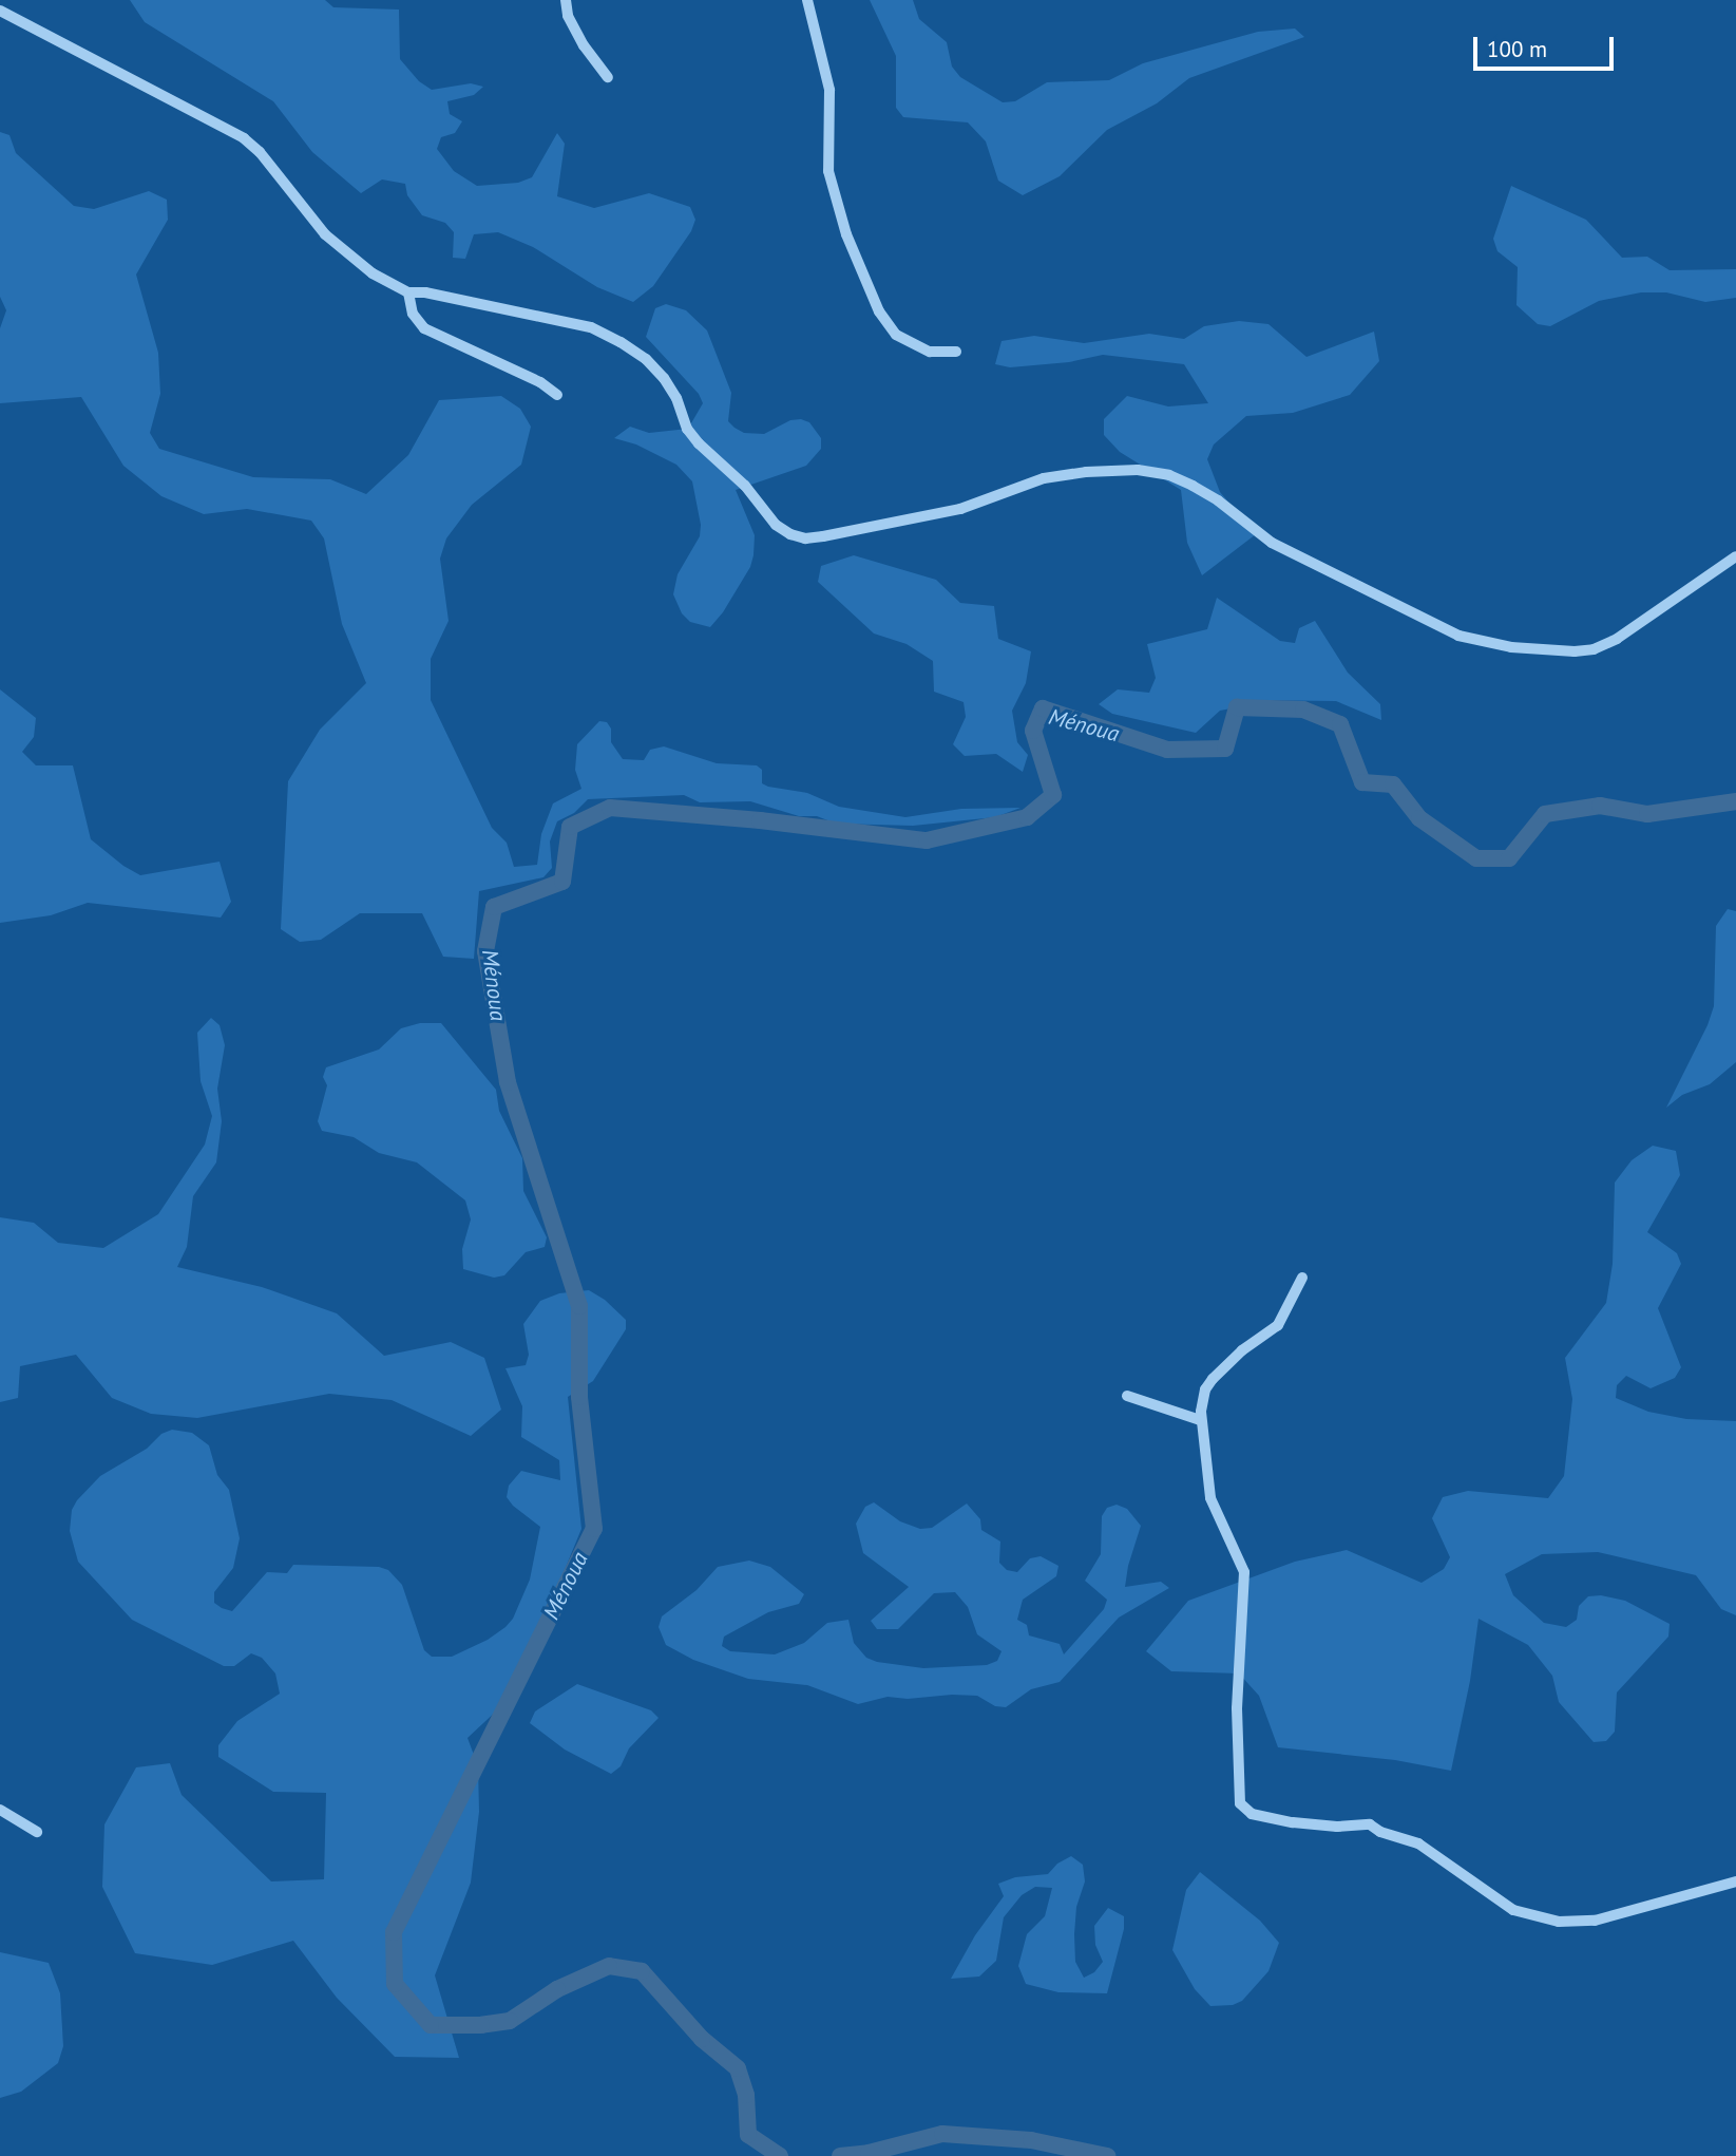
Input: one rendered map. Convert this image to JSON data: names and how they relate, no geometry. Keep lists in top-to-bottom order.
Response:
{
  "water": ["Ménoua"],
  "scale_bar": "100 m"
}
